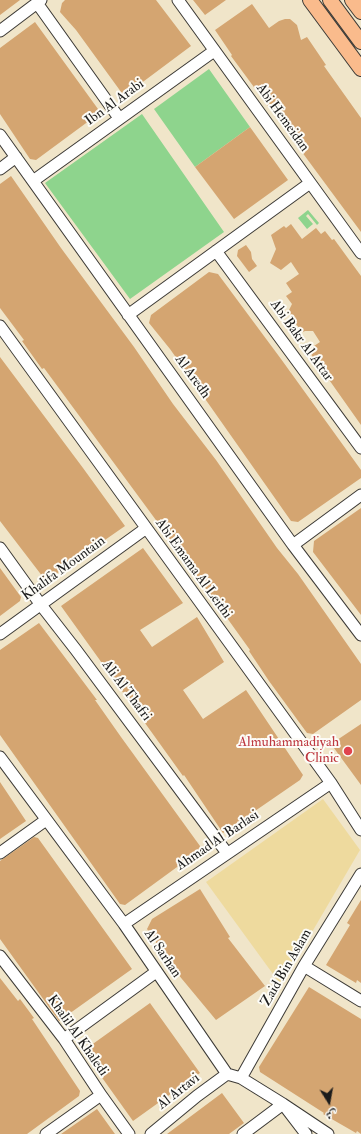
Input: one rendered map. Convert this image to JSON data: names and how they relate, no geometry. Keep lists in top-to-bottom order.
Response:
{
  "streets": {
    "street": [
      "Ibn Al Arabi",
      "Abi Hemeidan",
      "Abi Bakr Al Attar",
      "Al Aredh",
      "Khalifa Mountain",
      "Abi Emama Al Leithi",
      "Ali Al Thafri",
      "Ahmad Al Barlasi",
      "Al Sarhan",
      "Zaid Bin Aslam",
      "Khalil Al Khaledi",
      "Al Artavi"
    ]
  },
  "crossings": [
    ["Ibn Al Arabi", "Abi Hemeidan"],
    ["Ibn Al Arabi", "Al Aredh"],
    ["Khalifa Mountain", "Abi Emama Al Leithi"],
    ["Khalifa Mountain", "Ali Al Thafri"],
    ["Abi Emama Al Leithi", "Ahmad Al Barlasi"],
    ["Ali Al Thafri", "Ahmad Al Barlasi"],
    ["Ahmad Al Barlasi", "Al Sarhan"],
    ["Al Sarhan", "Al Artavi"]
  ],
  "places": ["Almuhammadiyah Clinic"],
  "north": "bottom"
}
